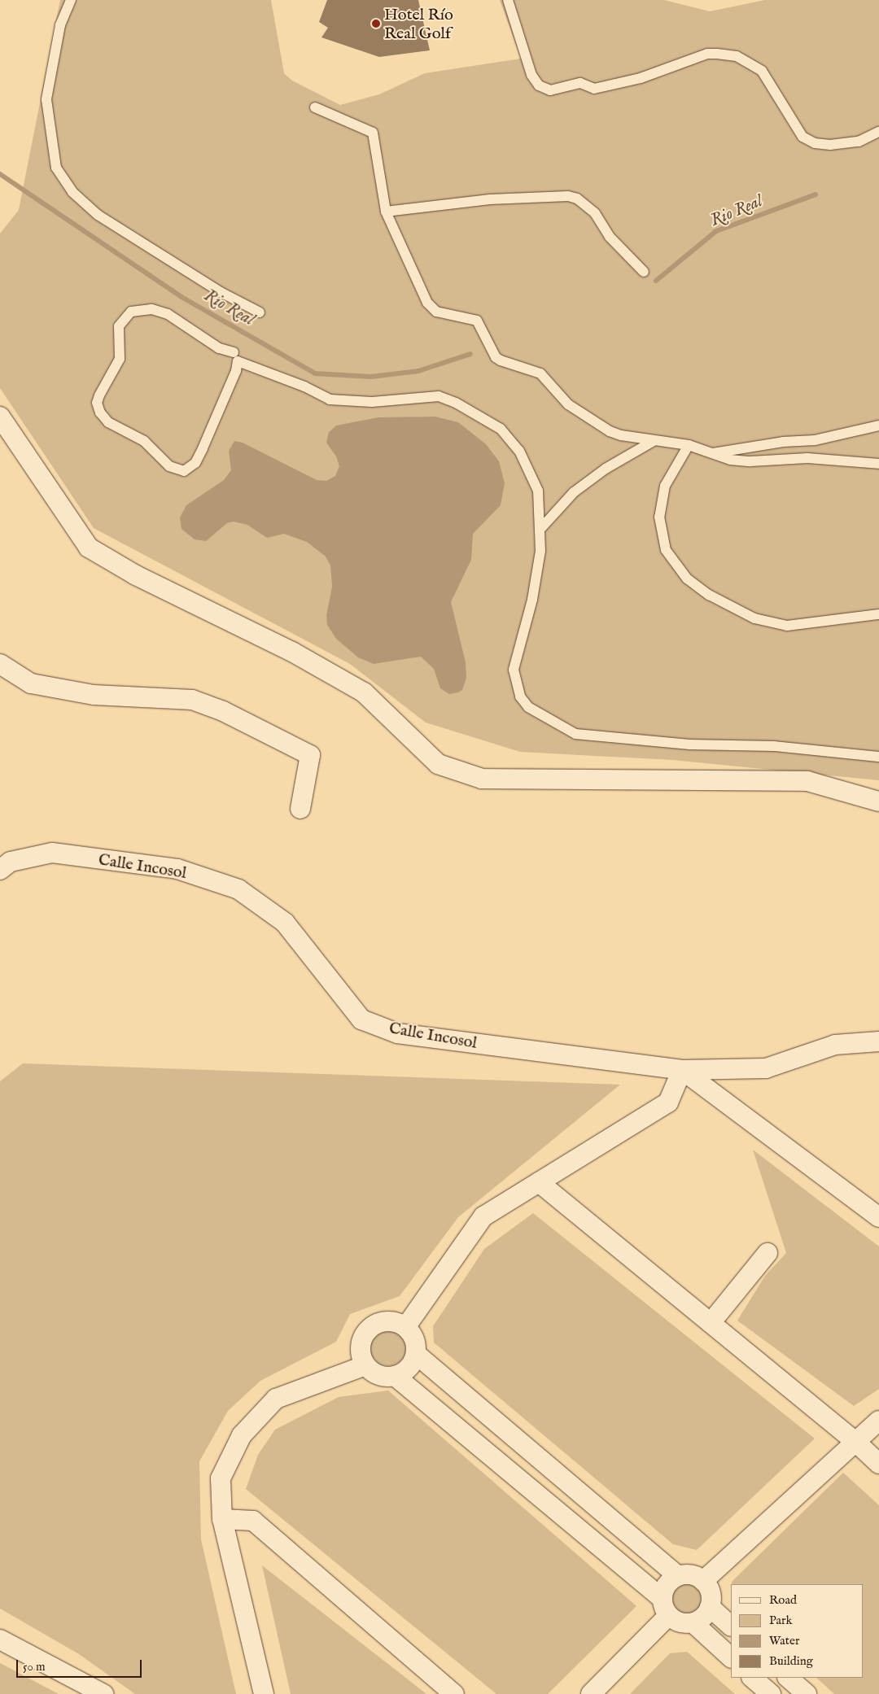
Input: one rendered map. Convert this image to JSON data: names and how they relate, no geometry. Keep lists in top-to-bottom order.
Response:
{
  "streets": {
    "street": ["Calle Incosol"]
  },
  "water": ["Rio Real"],
  "places": ["Hotel Río Real Golf"],
  "legend": [
    "Road",
    "Park",
    "Water",
    "Building"
  ],
  "scale_bar": "50 m"
}
